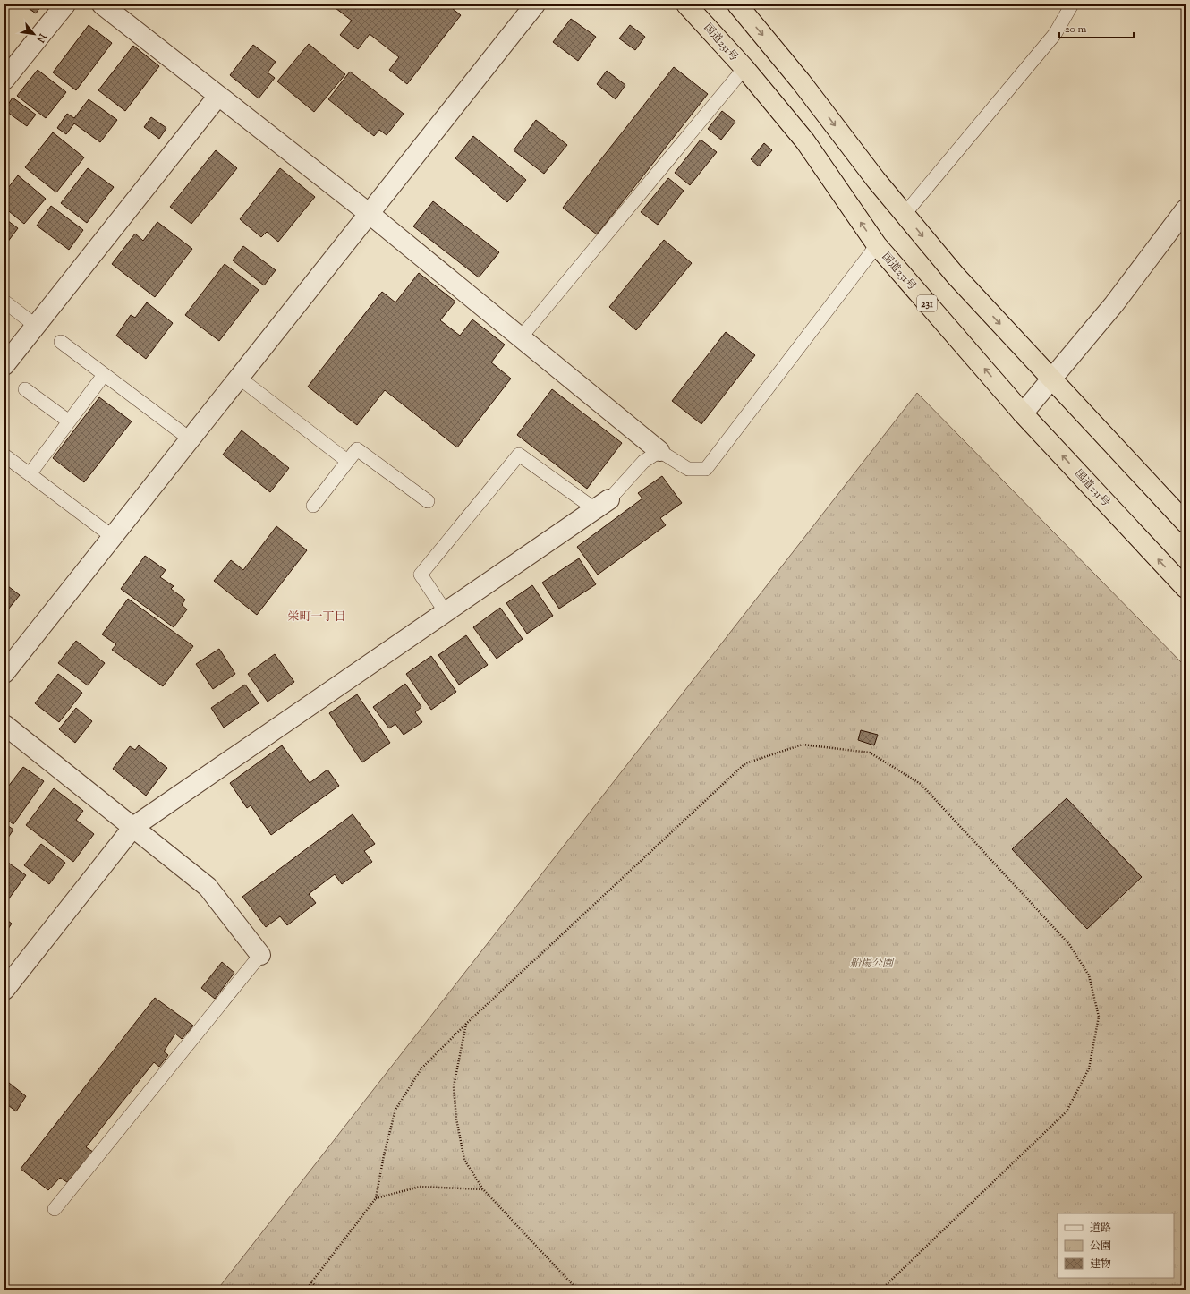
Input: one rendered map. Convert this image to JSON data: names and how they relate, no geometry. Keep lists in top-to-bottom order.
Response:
{
  "streets": {
    "highway": ["国道231号", "231"]
  },
  "districts": ["栄町一丁目"],
  "parks": ["船場公園"],
  "legend": ["道路", "公園", "建物"],
  "scale_bar": "20 m",
  "north": "bottom right"
}
